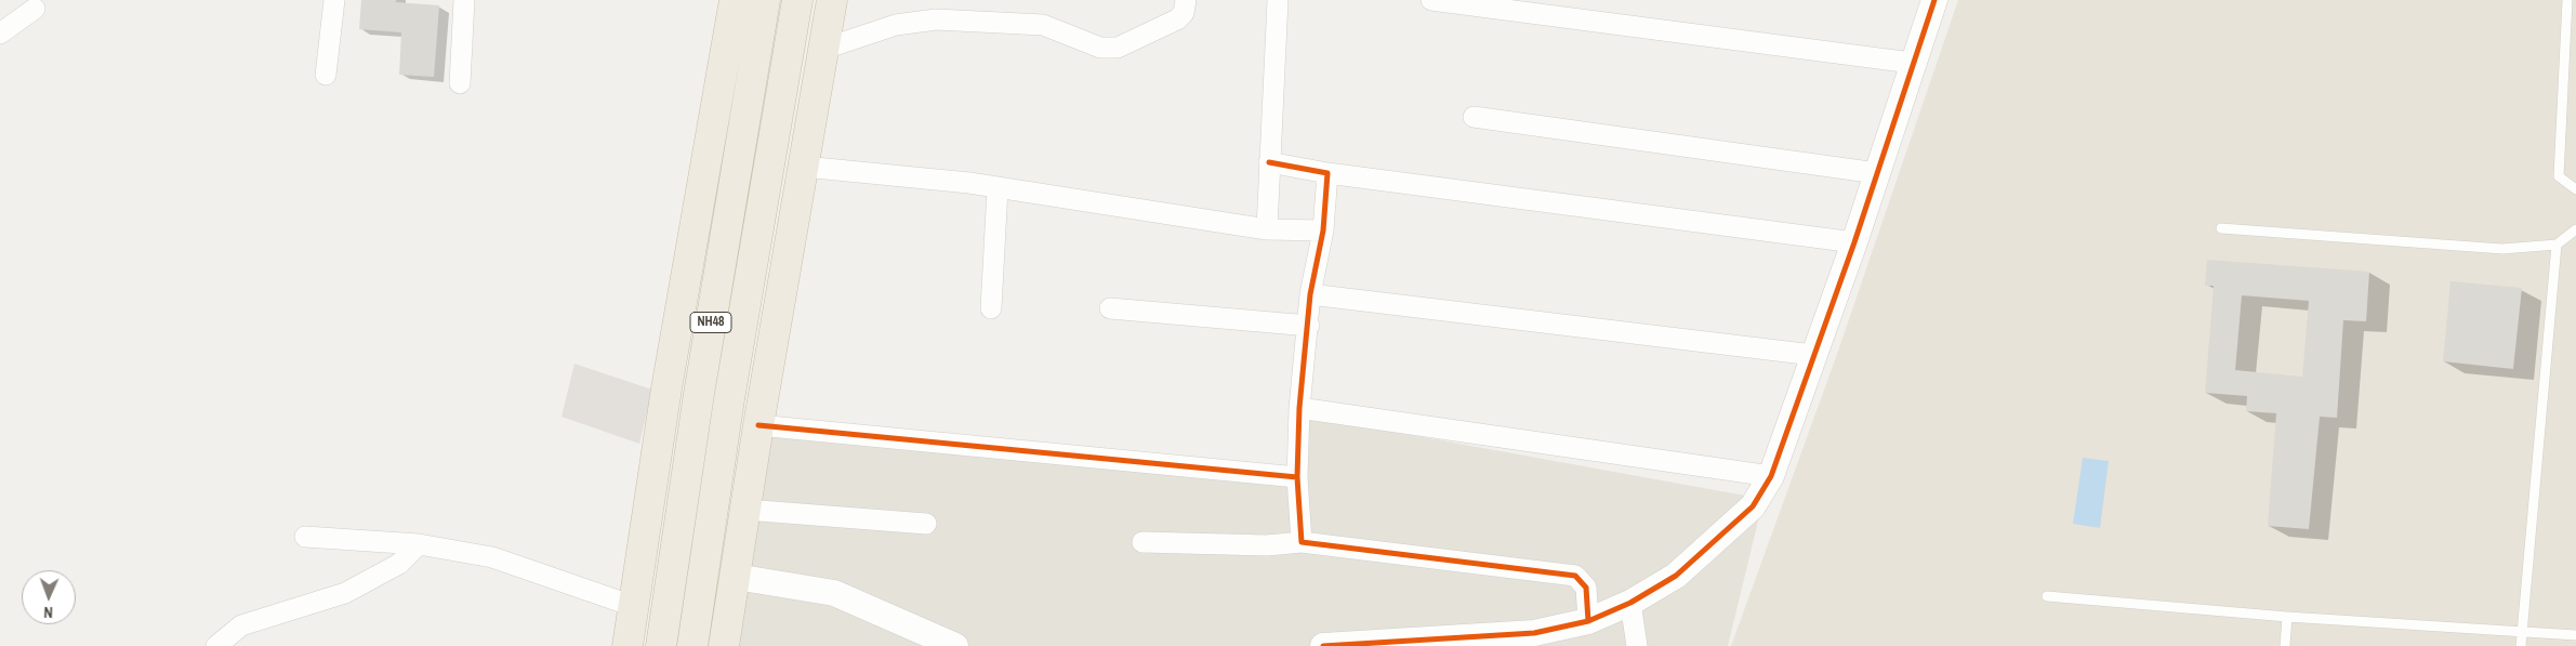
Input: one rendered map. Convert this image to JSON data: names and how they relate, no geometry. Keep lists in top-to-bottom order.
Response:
{
  "streets": {
    "highway": ["NH48"]
  },
  "north": "bottom"
}
